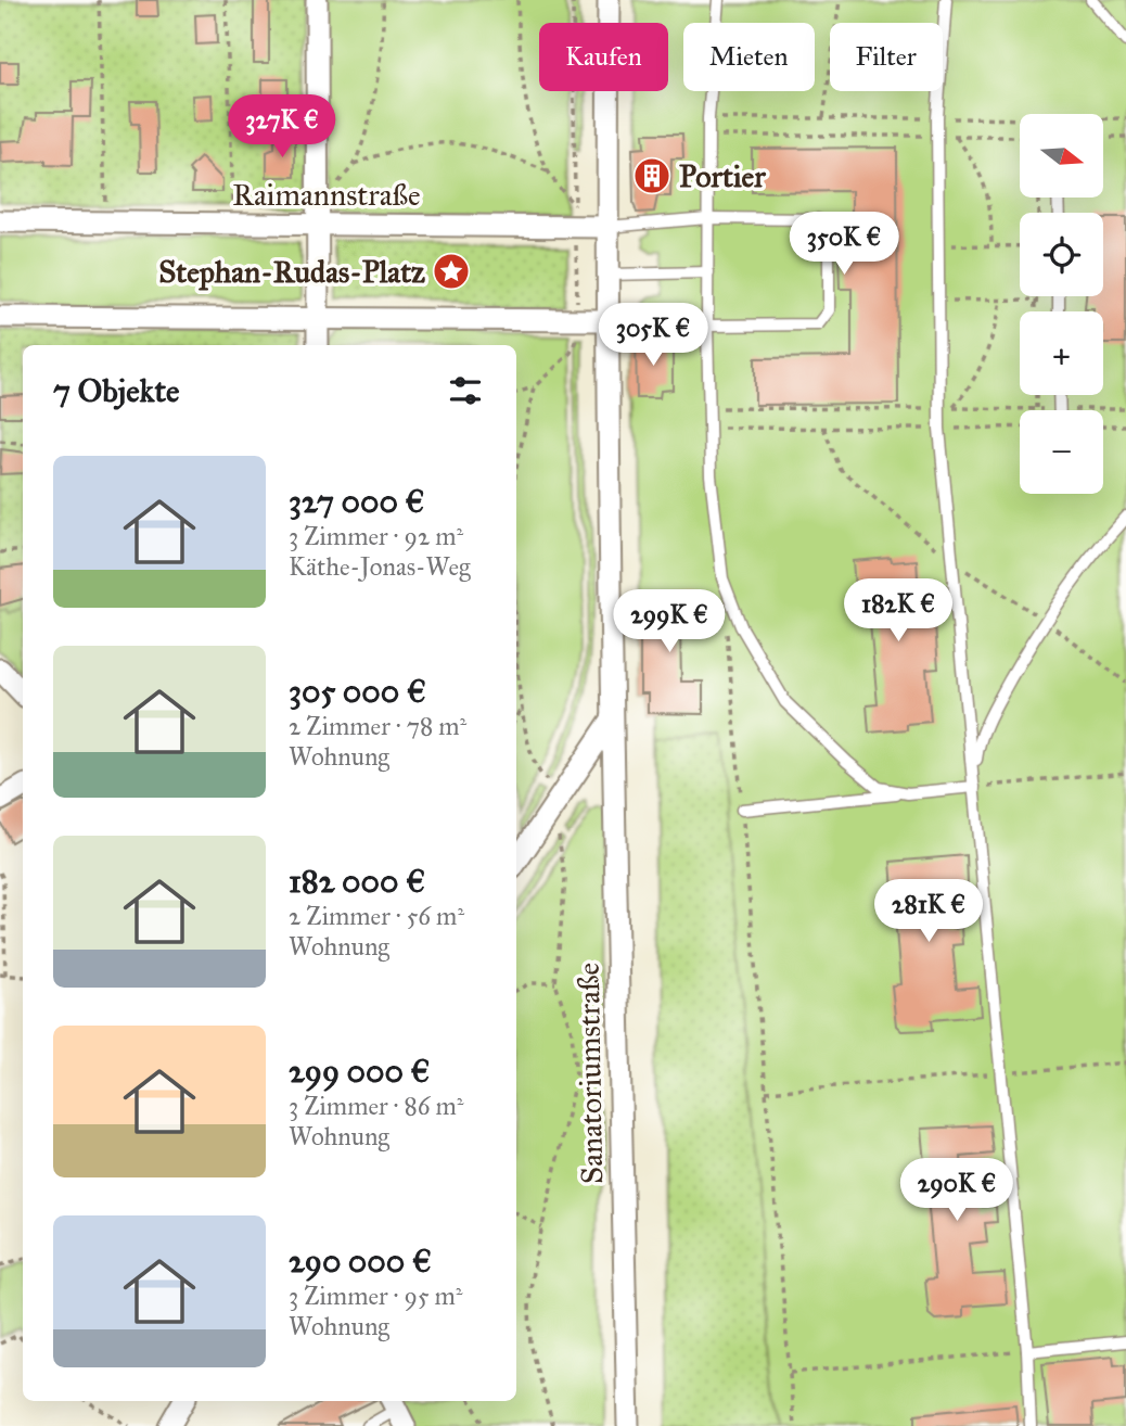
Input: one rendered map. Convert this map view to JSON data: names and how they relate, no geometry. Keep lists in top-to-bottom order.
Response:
{
  "streets": {
    "street": ["Raimannstraße", "Sanatoriumstraße"]
  },
  "crossings": [
    ["Raimannstraße", "Sanatoriumstraße"]
  ],
  "places": {
    "building": ["Portier"],
    "place": ["Stephan-Rudas-Platz"]
  },
  "north": "right",
  "page": {
    "chip": ["Kaufen", "Mieten", "Filter"],
    "price": [
      "327K €",
      "350K €",
      "305K €",
      "182K €",
      "299K €",
      "281K €",
      "290K €"
    ],
    "map_buttons": ["+", "−"],
    "heading": "7 Objekte",
    "list": [
      {
        "name": "327 000 €",
        "note": "3 Zimmer · 92 m² · Käthe-Jonas-Weg"
      },
      {
        "name": "305 000 €",
        "note": "2 Zimmer · 78 m² · Wohnung"
      },
      {
        "name": "182 000 €",
        "note": "2 Zimmer · 56 m² · Wohnung"
      },
      {
        "name": "299 000 €",
        "note": "3 Zimmer · 86 m² · Wohnung"
      },
      {
        "name": "290 000 €",
        "note": "3 Zimmer · 95 m² · Wohnung"
      }
    ]
  }
}
